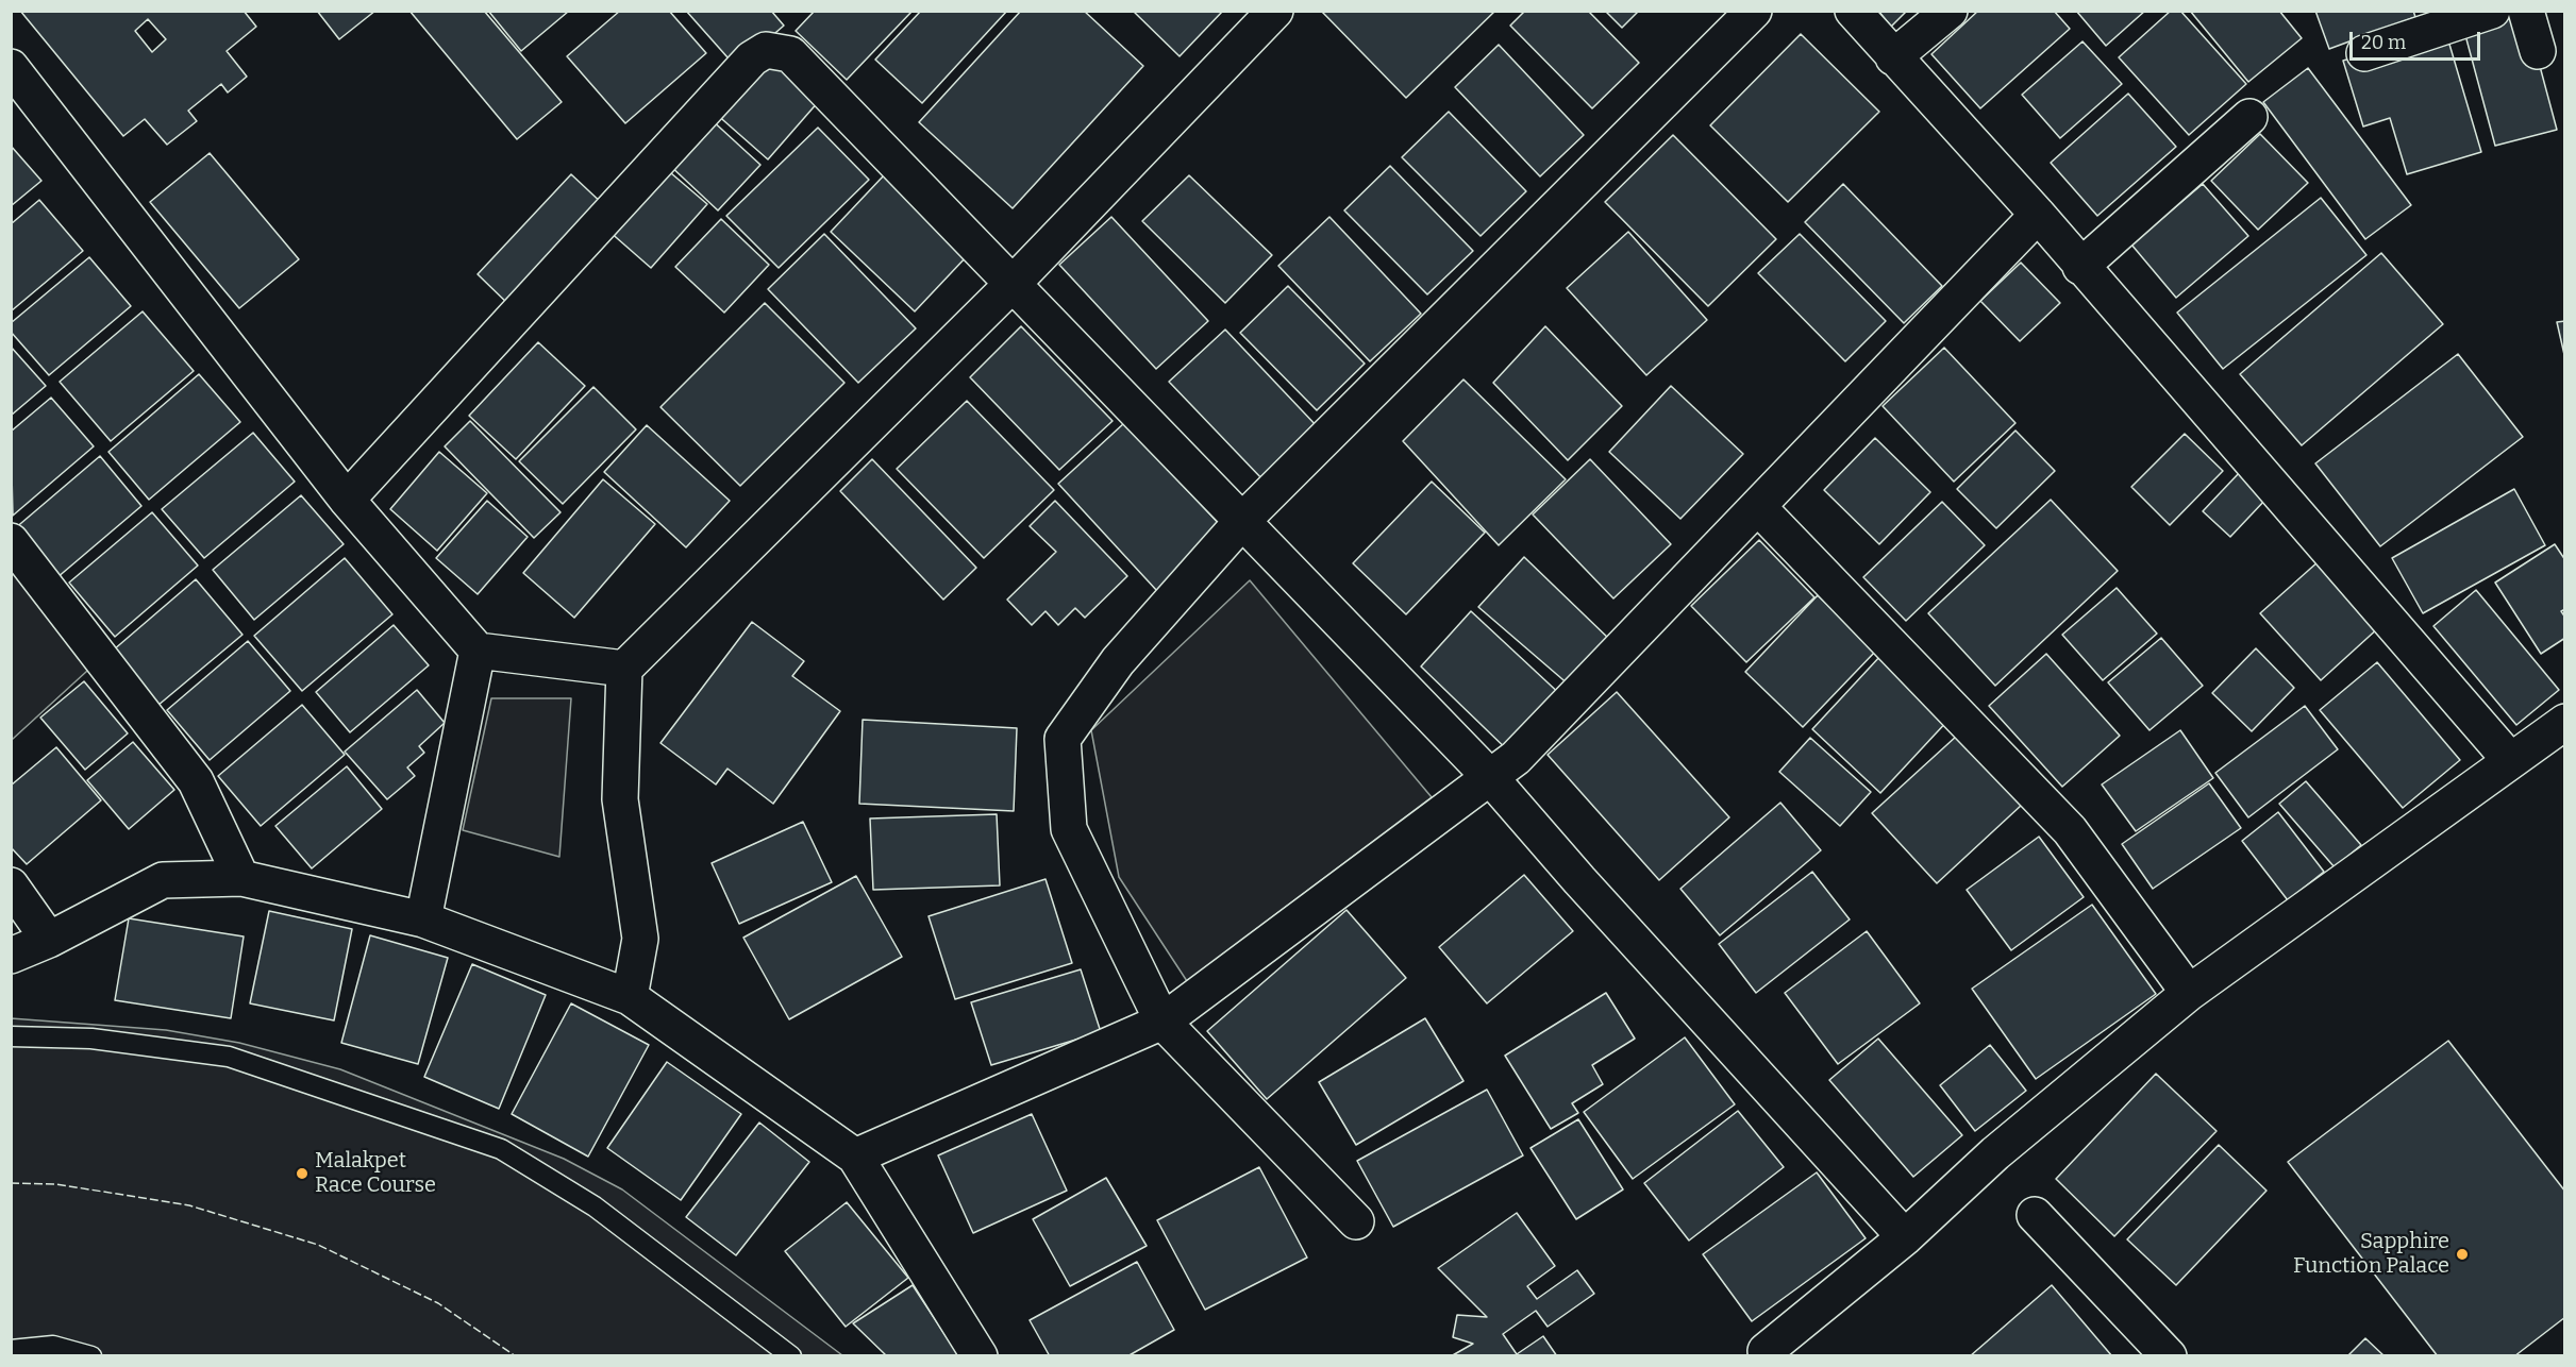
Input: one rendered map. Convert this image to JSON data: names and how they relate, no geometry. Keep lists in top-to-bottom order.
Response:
{
  "places": ["Malakpet Race Course", "Sapphire Function Palace"],
  "scale_bar": "20 m"
}
